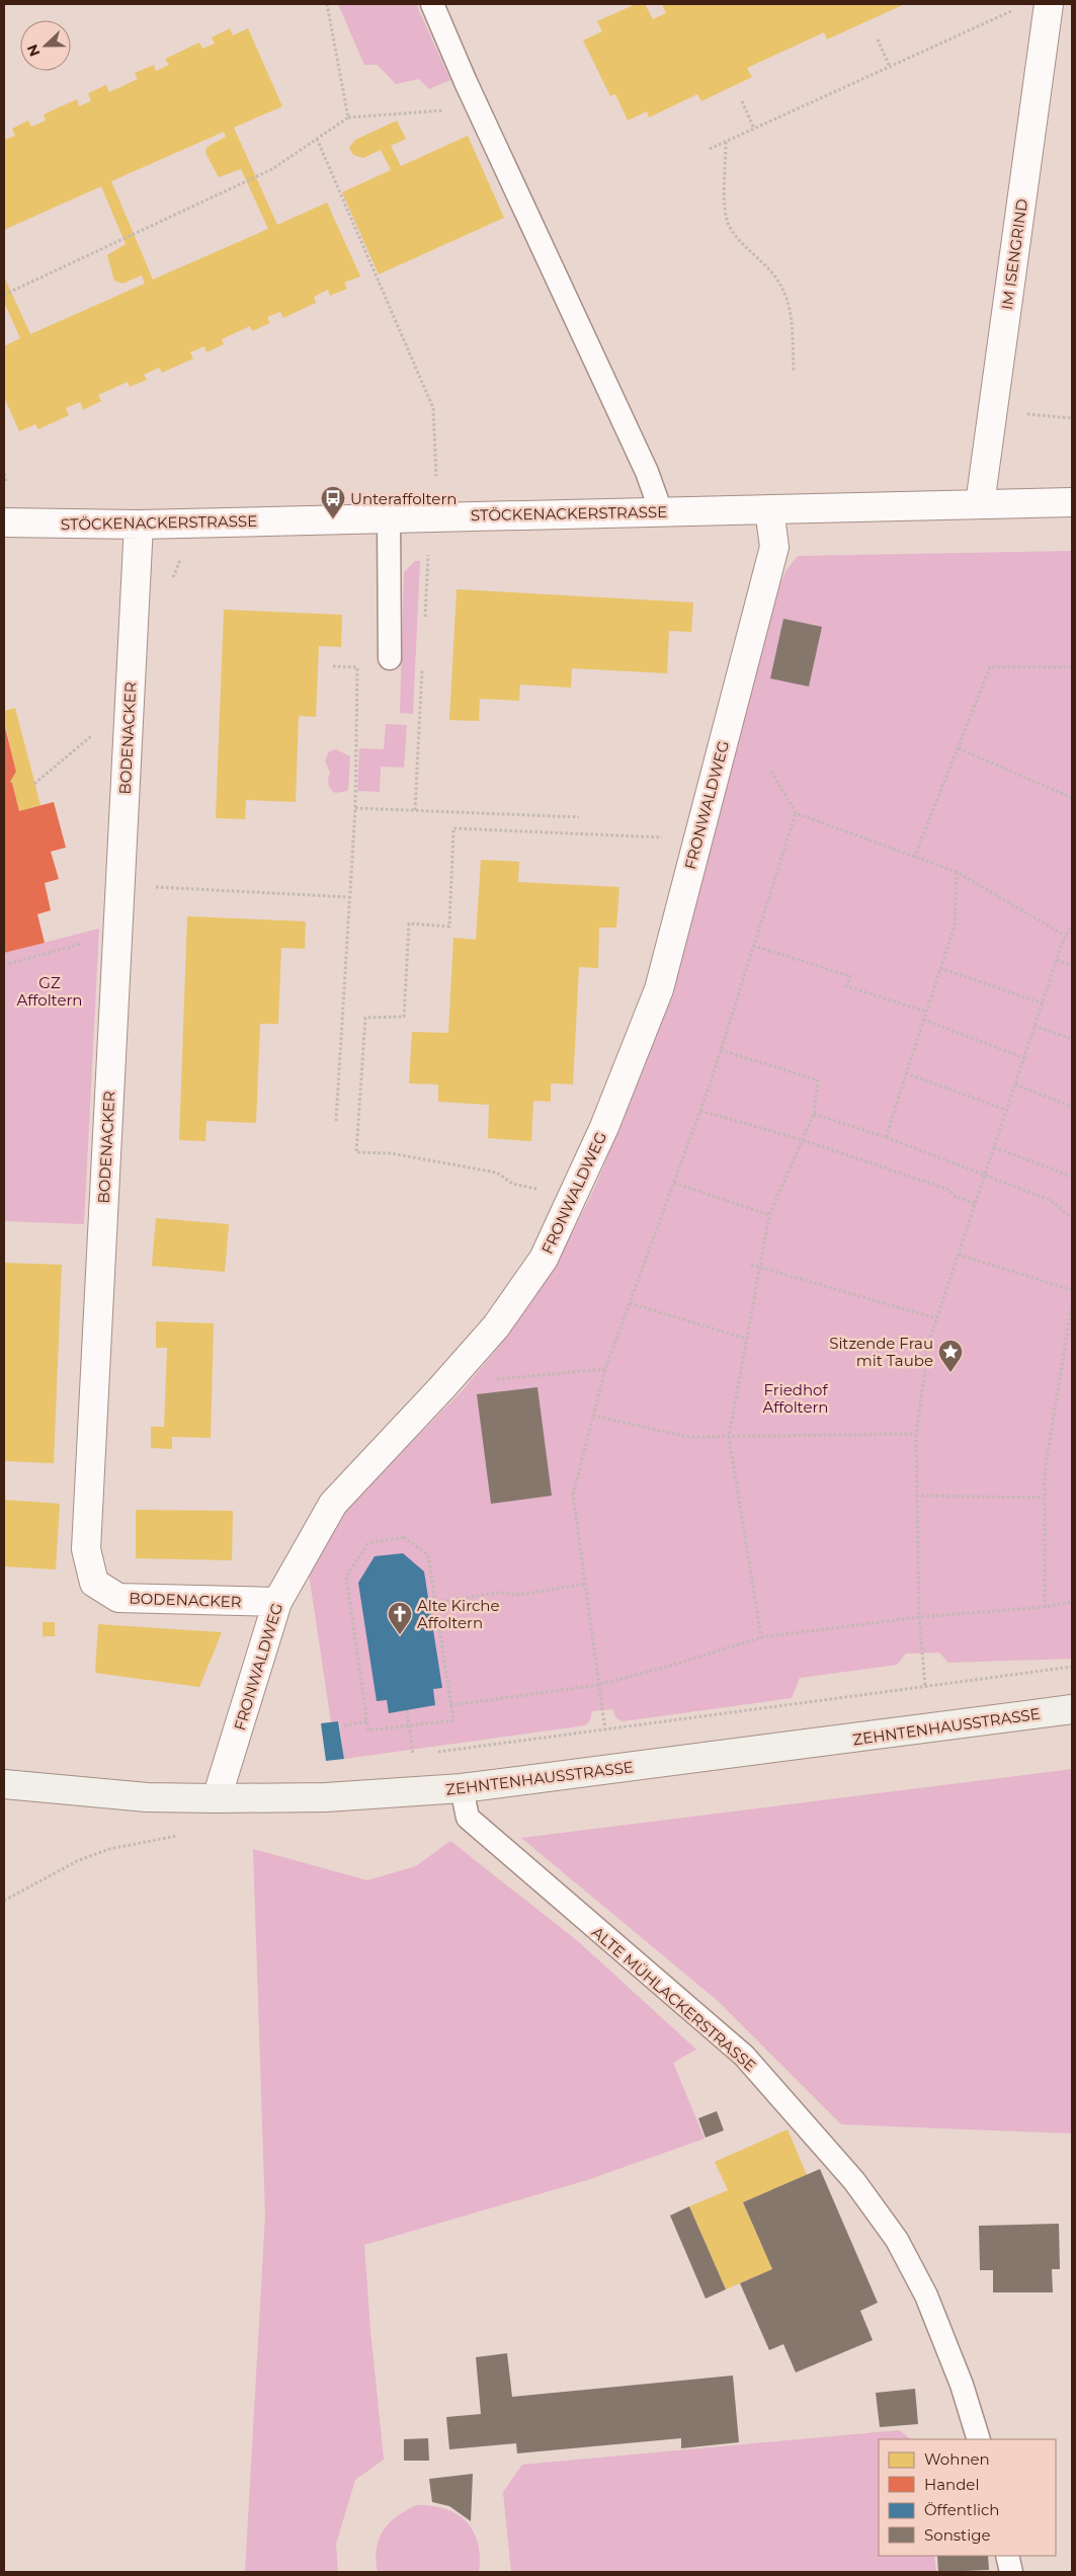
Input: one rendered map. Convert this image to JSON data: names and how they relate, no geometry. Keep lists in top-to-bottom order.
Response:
{
  "streets": {
    "street": [
      "IM ISENGRIND",
      "STÖCKENACKERSTRASSE",
      "BODENACKER",
      "FRONWALDWEG",
      "ZEHNTENHAUSSTRASSE"
    ],
    "lane": ["ALTE MÜHLACKERSTRASSE"]
  },
  "crossings": [
    ["IM ISENGRIND", "STÖCKENACKERSTRASSE"],
    ["STÖCKENACKERSTRASSE", "BODENACKER"],
    ["STÖCKENACKERSTRASSE", "FRONWALDWEG"],
    ["BODENACKER", "FRONWALDWEG"],
    ["FRONWALDWEG", "ZEHNTENHAUSSTRASSE"],
    ["ZEHNTENHAUSSTRASSE", "ALTE MÜHLACKERSTRASSE"]
  ],
  "parks": ["GZ Affoltern", "Friedhof Affoltern"],
  "places": {
    "bus stop": ["Unteraffoltern"],
    "place": ["Sitzende Frau mit Taube"],
    "church": ["Alte Kirche Affoltern"]
  },
  "legend": [
    "Wohnen",
    "Handel",
    "Öffentlich",
    "Sonstige"
  ],
  "north": "left"
}
